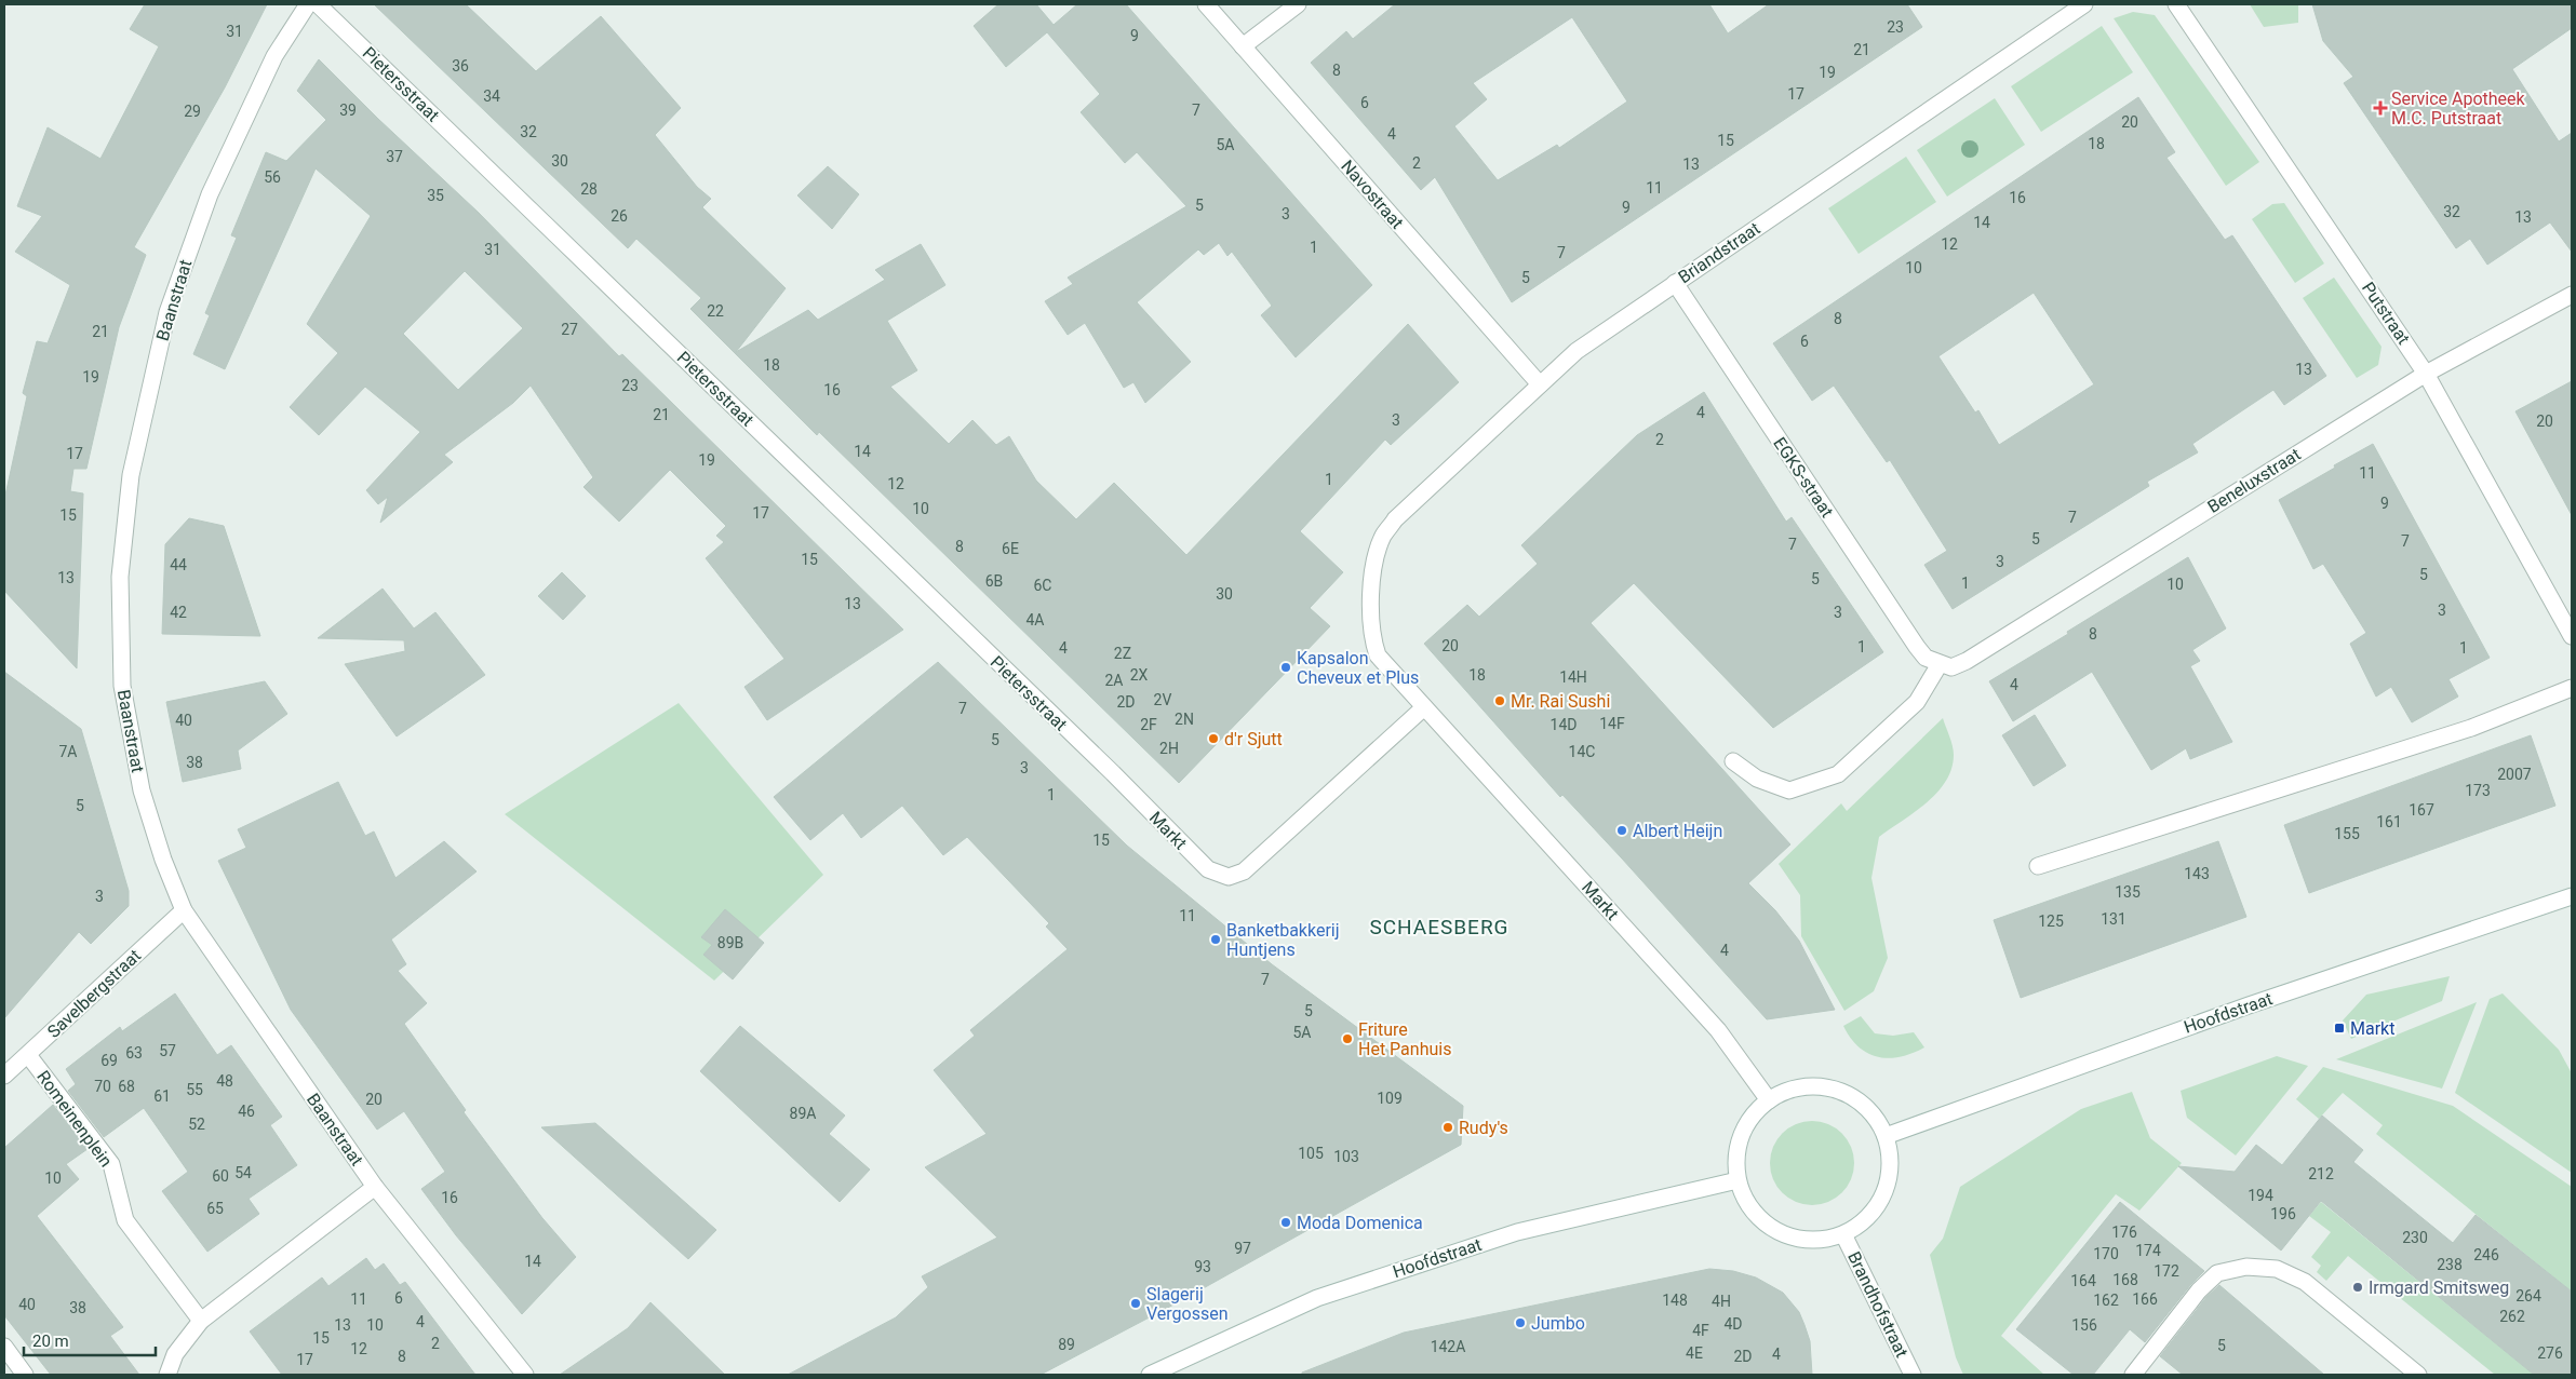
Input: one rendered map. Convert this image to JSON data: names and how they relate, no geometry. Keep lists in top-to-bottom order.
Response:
{
  "streets": {
    "street": [
      "Pietersstraat",
      "Navostraat",
      "Briandstraat",
      "Baanstraat",
      "Putstraat",
      "EGKS-straat",
      "Beneluxstraat",
      "Markt",
      "Savelbergstraat",
      "Hoofdstraat",
      "Romeinenplein",
      "Brandhofstraat"
    ]
  },
  "crossings": [
    ["Pietersstraat", "Markt"],
    ["Navostraat", "Briandstraat"],
    ["Briandstraat", "EGKS-straat"],
    ["Briandstraat", "Markt"],
    ["Baanstraat", "Savelbergstraat"],
    ["Putstraat", "Beneluxstraat"],
    ["EGKS-straat", "Beneluxstraat"],
    ["Markt", "Hoofdstraat"],
    ["Markt", "Brandhofstraat"],
    ["Savelbergstraat", "Romeinenplein"],
    ["Hoofdstraat", "Brandhofstraat"]
  ],
  "districts": ["SCHAESBERG"],
  "places": {
    "health": ["Service Apotheek M.C. Putstraat"],
    "other": [
      "Kapsalon Cheveux et Plus",
      "Mr. Rai Sushi",
      "d'r Sjutt",
      "Albert Heijn",
      "Banketbakkerij Huntjens",
      "Friture Het Panhuis",
      "Rudy's",
      "Moda Domenica",
      "Irmgard Smitsweg",
      "Slagerij Vergossen",
      "Jumbo"
    ],
    "transit": ["Markt"]
  },
  "house_numbers": [
    "23",
    "31",
    "9",
    "21",
    "36",
    "8",
    "19",
    "17",
    "34",
    "6",
    "39",
    "7",
    "29",
    "20",
    "32",
    "4",
    "15",
    "18",
    "5A",
    "37",
    "30",
    "2",
    "13",
    "56",
    "11",
    "28",
    "35",
    "16",
    "5",
    "9",
    "32",
    "3",
    "26",
    "13",
    "14",
    "12",
    "1",
    "31",
    "7",
    "10",
    "5",
    "22",
    "8",
    "27",
    "21",
    "6",
    "18",
    "13",
    "19",
    "23",
    "16",
    "4",
    "21",
    "3",
    "20",
    "2",
    "14",
    "17",
    "19",
    "11",
    "1",
    "12",
    "9",
    "10",
    "17",
    "15",
    "7",
    "5",
    "7",
    "7",
    "8",
    "6E",
    "15",
    "3",
    "44",
    "5",
    "13",
    "5",
    "6B",
    "1",
    "10",
    "6C",
    "30",
    "13",
    "3",
    "42",
    "3",
    "4A",
    "8",
    "20",
    "1",
    "4",
    "1",
    "2Z",
    "2X",
    "18",
    "14H",
    "2A",
    "4",
    "2V",
    "2D",
    "7",
    "2N",
    "40",
    "14F",
    "2F",
    "14D",
    "5",
    "2H",
    "7A",
    "14C",
    "38",
    "3",
    "2007",
    "173",
    "1",
    "5",
    "167",
    "161",
    "155",
    "15",
    "143",
    "135",
    "3",
    "11",
    "131",
    "125",
    "89B",
    "4",
    "7",
    "5",
    "5A",
    "57",
    "63",
    "69",
    "48",
    "70",
    "68",
    "55",
    "61",
    "109",
    "20",
    "46",
    "89A",
    "52",
    "105",
    "103",
    "54",
    "212",
    "60",
    "10",
    "194",
    "16",
    "65",
    "196",
    "176",
    "230",
    "97",
    "174",
    "170",
    "246",
    "14",
    "238",
    "93",
    "172",
    "168",
    "164",
    "264",
    "6",
    "11",
    "166",
    "148",
    "162",
    "4H",
    "40",
    "38",
    "262",
    "4",
    "4D",
    "13",
    "10",
    "156",
    "4F",
    "15",
    "2",
    "89",
    "5",
    "142A",
    "12",
    "4E",
    "276",
    "4",
    "8",
    "2D",
    "17"
  ],
  "scale_bar": "20 m"
}
